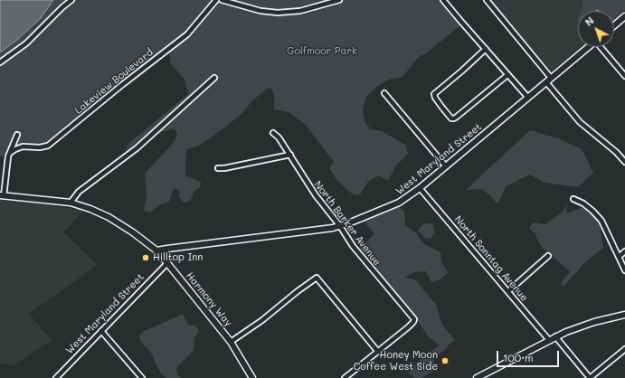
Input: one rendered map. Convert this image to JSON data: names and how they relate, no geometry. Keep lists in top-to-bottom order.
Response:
{
  "streets": {
    "street": [
      "Lakeview Boulevard",
      "West Maryland Street",
      "North Barker Avenue",
      "North Sonntag Avenue",
      "Harmony Way"
    ]
  },
  "crossings": [
    ["West Maryland Street", "North Barker Avenue"],
    ["West Maryland Street", "North Sonntag Avenue"],
    ["West Maryland Street", "Harmony Way"]
  ],
  "parks": ["Golfmoor Park"],
  "places": ["Hilltop Inn", "Honey Moon Coffee West Side"],
  "scale_bar": "100 m",
  "north": "top left"
}
